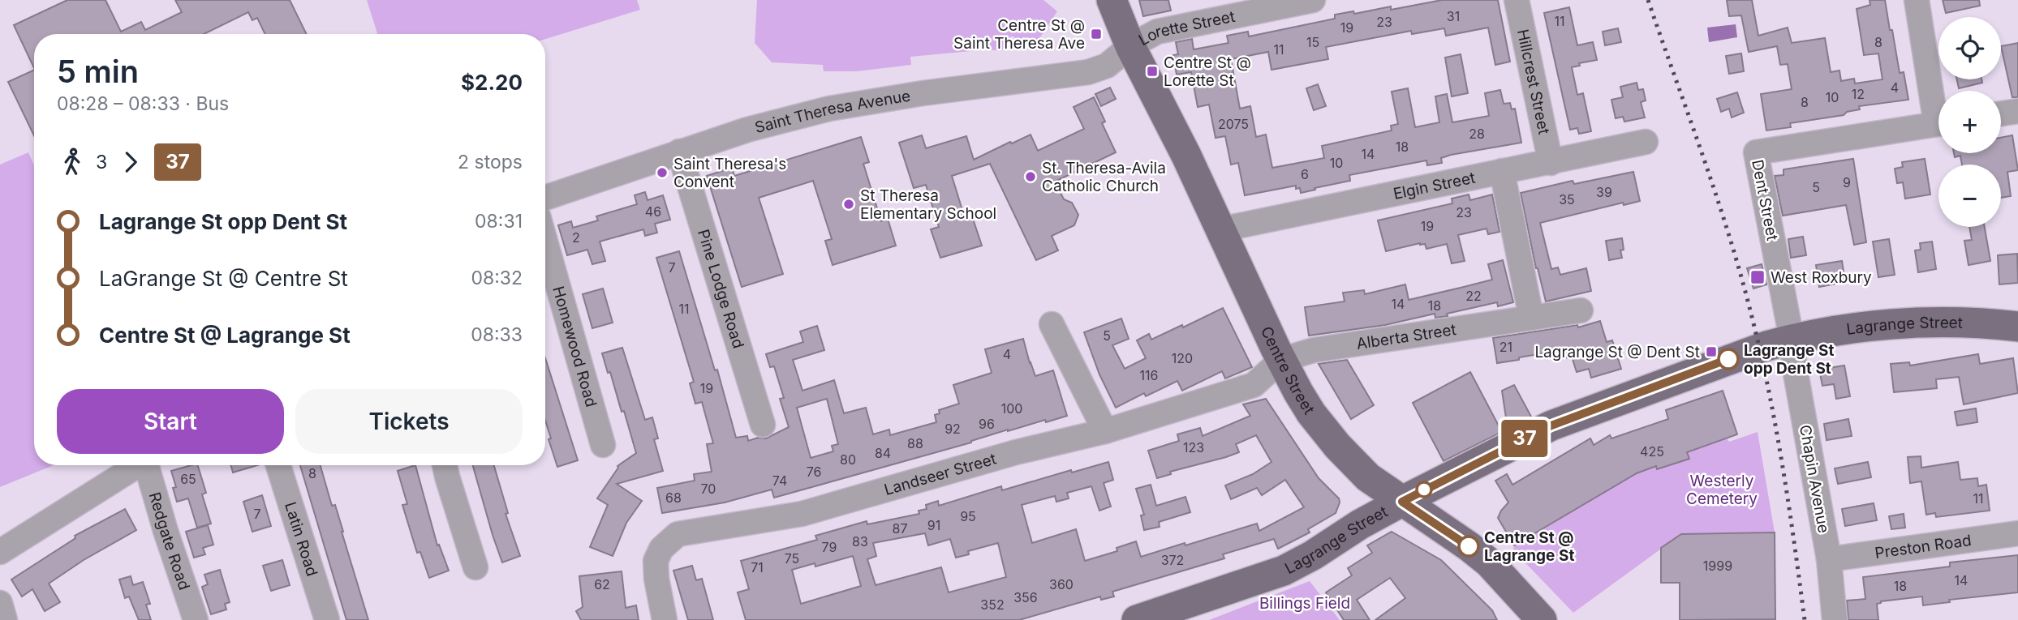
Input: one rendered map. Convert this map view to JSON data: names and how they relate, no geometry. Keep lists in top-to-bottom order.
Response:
{
  "streets": {
    "main road": ["Lagrange Street", "Centre Street"],
    "street": [
      "Lorette Street",
      "Hillcrest Street",
      "Saint Theresa Avenue",
      "Elgin Street",
      "Dent Street",
      "Pine Lodge Road",
      "Alberta Street",
      "Homewood Road",
      "Landseer Street",
      "Chapin Avenue",
      "Latin Road",
      "Redgate Road",
      "Preston Road"
    ]
  },
  "crossings": [
    ["Lorette Street", "Saint Theresa Avenue"],
    ["Lorette Street", "Centre Street"],
    ["Hillcrest Street", "Elgin Street"],
    ["Saint Theresa Avenue", "Pine Lodge Road"],
    ["Saint Theresa Avenue", "Centre Street"],
    ["Elgin Street", "Centre Street"],
    ["Dent Street", "Lagrange Street"],
    ["Dent Street", "Chapin Avenue"],
    ["Lagrange Street", "Centre Street"],
    ["Lagrange Street", "Chapin Avenue"],
    ["Alberta Street", "Centre Street"],
    ["Alberta Street", "Landseer Street"],
    ["Centre Street", "Landseer Street"],
    ["Chapin Avenue", "Preston Road"]
  ],
  "parks": ["Westerly Cemetery", "Billings Field"],
  "places": {
    "transit": [
      "Centre St @ Saint Theresa Ave",
      "Centre St @ Lorette St",
      "West Roxbury",
      "Lagrange St @ Dent St"
    ],
    "other": [
      "Saint Theresa's Convent",
      "St. Theresa-Avila Catholic Church",
      "St Theresa Elementary School",
      "Lagrange St opp Dent St",
      "Centre St @ Lagrange St"
    ]
  },
  "lines": ["bus line 37"],
  "house_numbers": [
    "31",
    "11",
    "23",
    "19",
    "15",
    "8",
    "11",
    "4",
    "12",
    "10",
    "8",
    "2075",
    "28",
    "18",
    "14",
    "10",
    "6",
    "9",
    "5",
    "39",
    "35",
    "46",
    "23",
    "19",
    "2",
    "7",
    "22",
    "14",
    "18",
    "11",
    "5",
    "21",
    "4",
    "120",
    "116",
    "19",
    "100",
    "96",
    "92",
    "88",
    "123",
    "425",
    "84",
    "80",
    "76",
    "8",
    "65",
    "74",
    "70",
    "68",
    "11",
    "7",
    "95",
    "91",
    "87",
    "83",
    "79",
    "75",
    "372",
    "1999",
    "71",
    "14",
    "62",
    "360",
    "18",
    "356",
    "352"
  ],
  "page": {
    "on_map": "37",
    "map_buttons": ["+", "−"],
    "heading": ["5 min", "08:28 – 08:33 · Bus", "$2.20"],
    "legs": ["3", "37", "2 stops"],
    "list": [
      {
        "name": "Lagrange St opp Dent St",
        "value": "08:31"
      },
      {
        "name": "LaGrange St @ Centre St",
        "value": "08:32"
      },
      {
        "name": "Centre St @ Lagrange St",
        "value": "08:33"
      }
    ],
    "buttons": ["Start", "Tickets"]
  }
}
